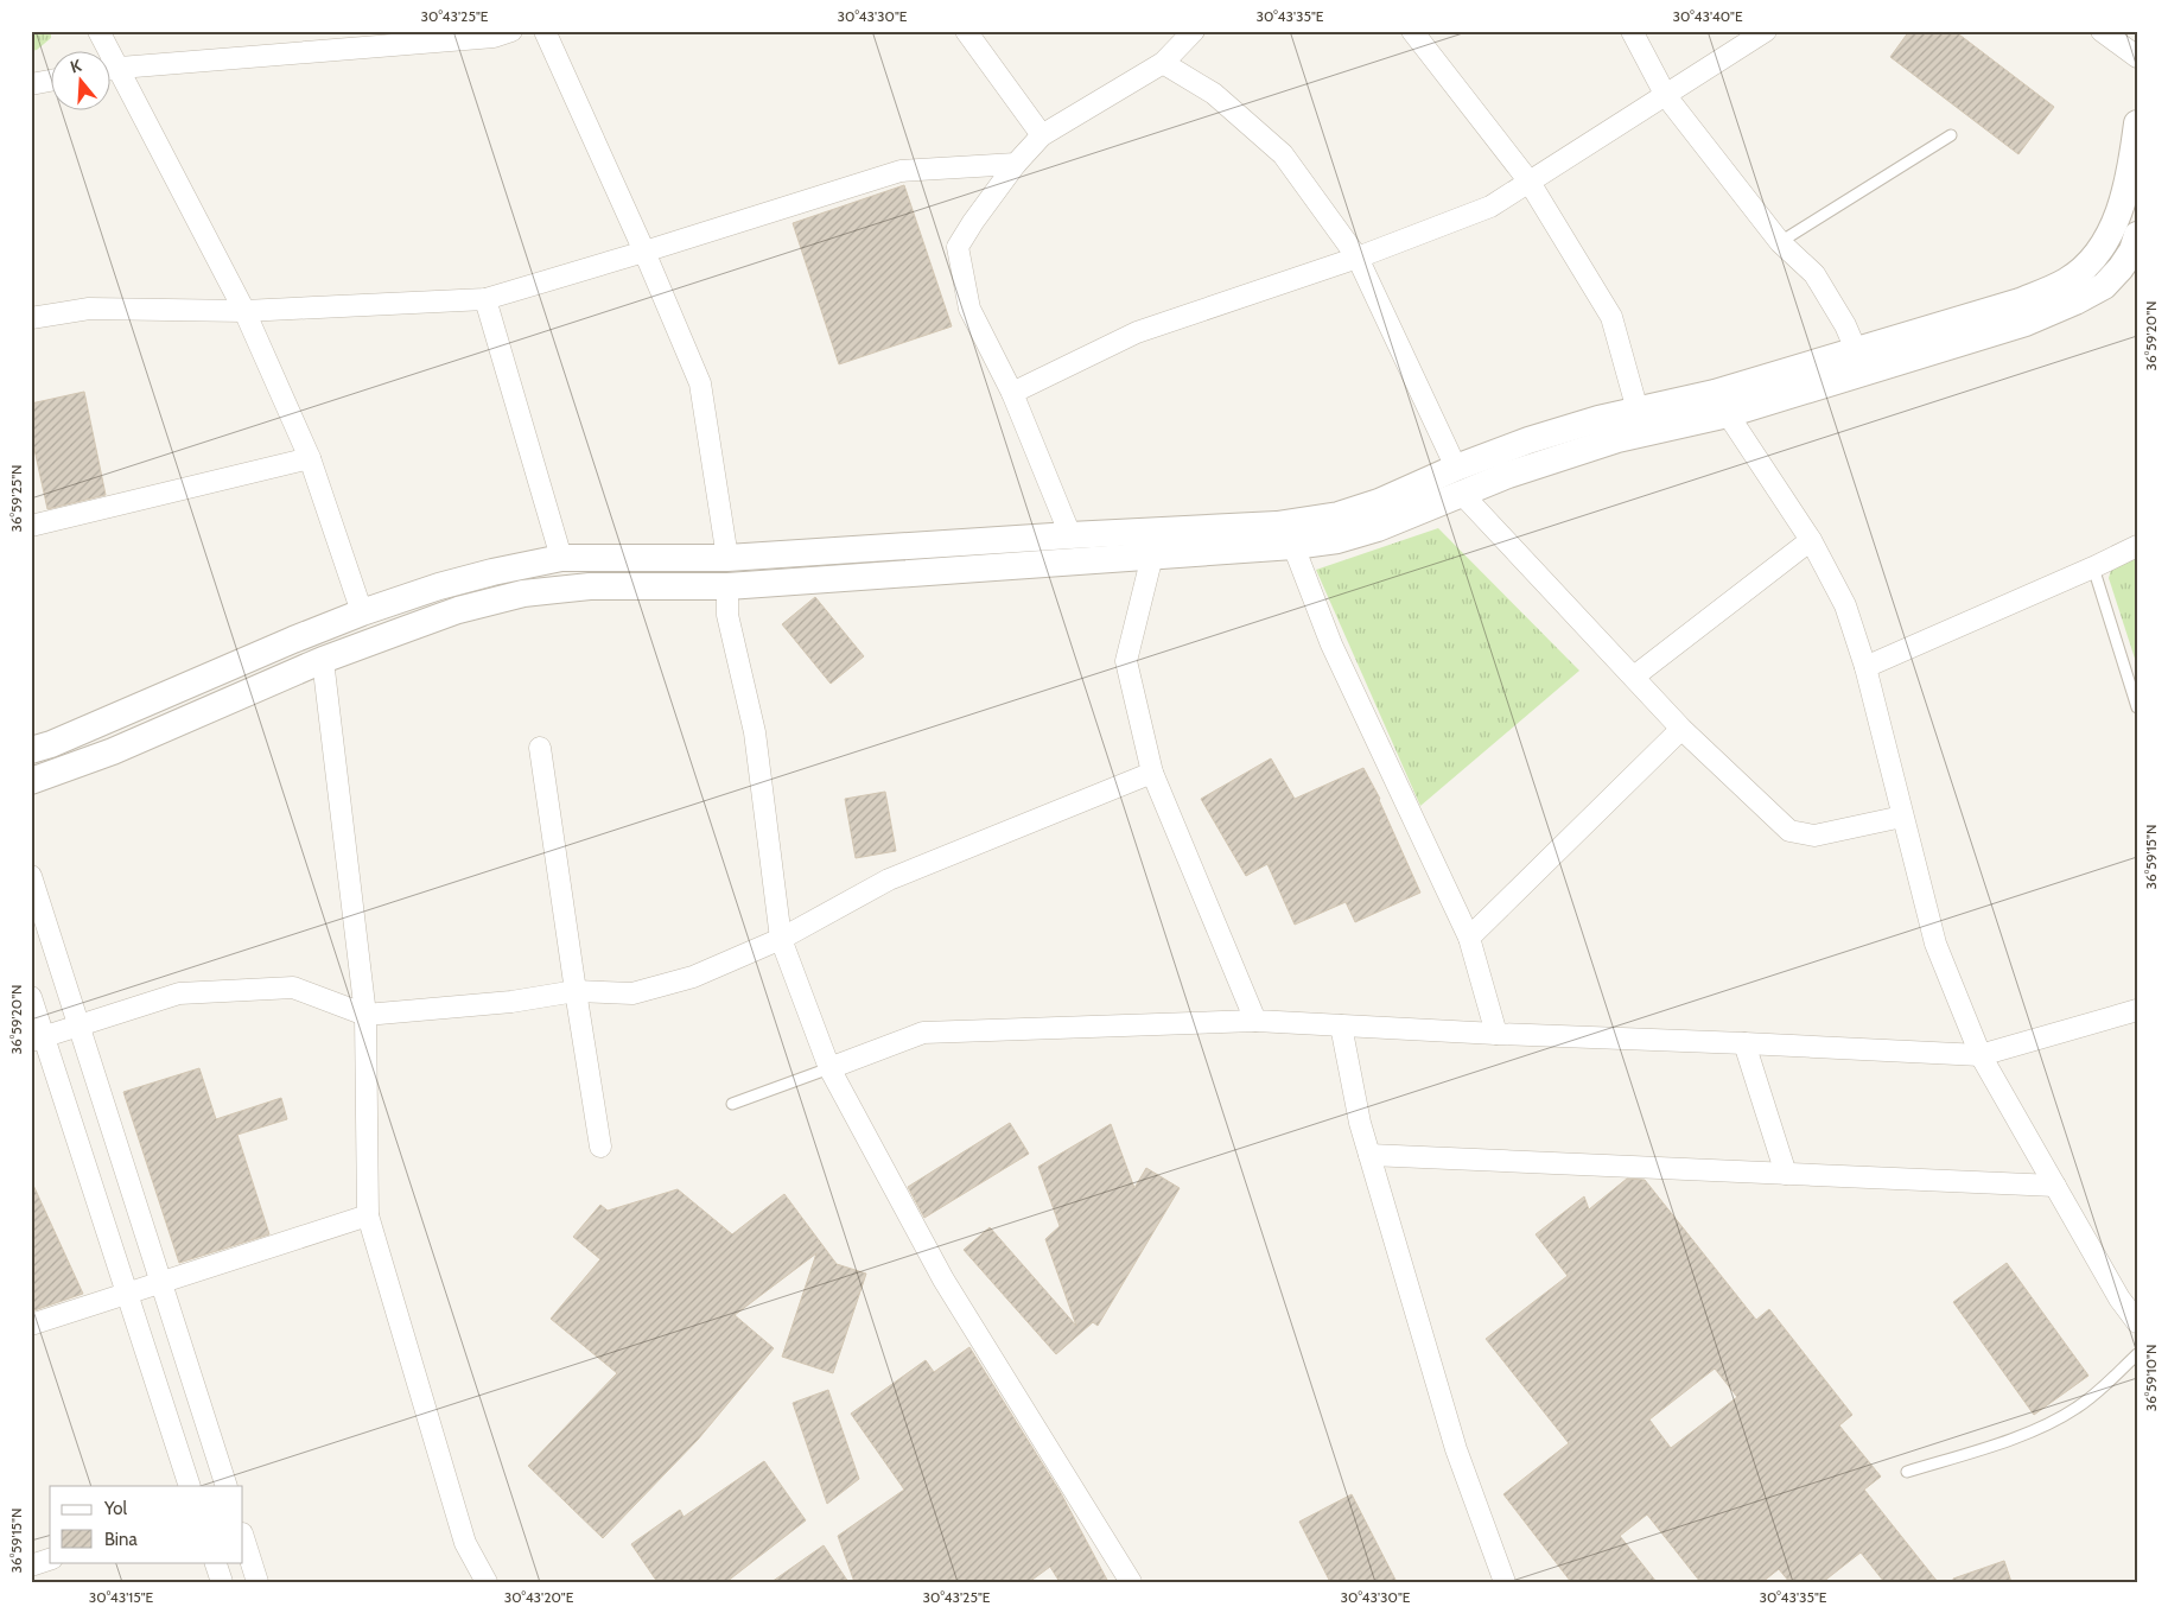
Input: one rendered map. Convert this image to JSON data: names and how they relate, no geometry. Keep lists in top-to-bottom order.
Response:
{
  "legend": ["Yol", "Bina"],
  "north": "top",
  "coordinates": [
    "30°43'25\"E",
    "30°43'30\"E",
    "30°43'35\"E",
    "30°43'40\"E",
    "36°59'20\"N",
    "36°59'25\"N",
    "36°59'15\"N",
    "36°59'10\"N",
    "30°43'15\"E",
    "30°43'20\"E"
  ]
}
